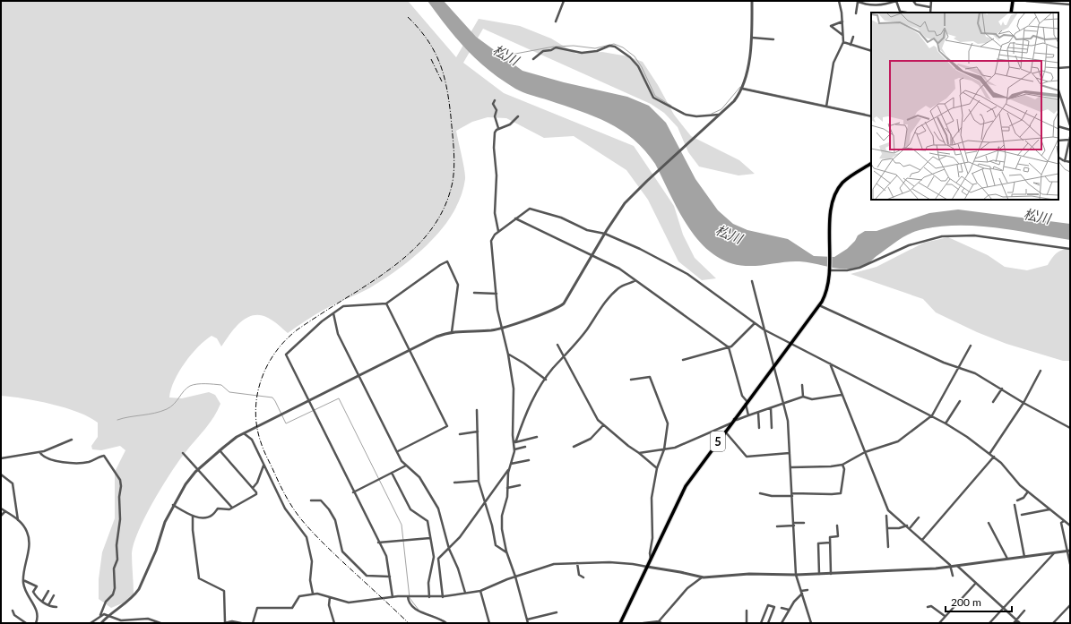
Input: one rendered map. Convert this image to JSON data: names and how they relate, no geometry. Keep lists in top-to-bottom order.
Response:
{
  "streets": {
    "main road": ["5"]
  },
  "water": ["松川"],
  "scale_bar": "200 m"
}
